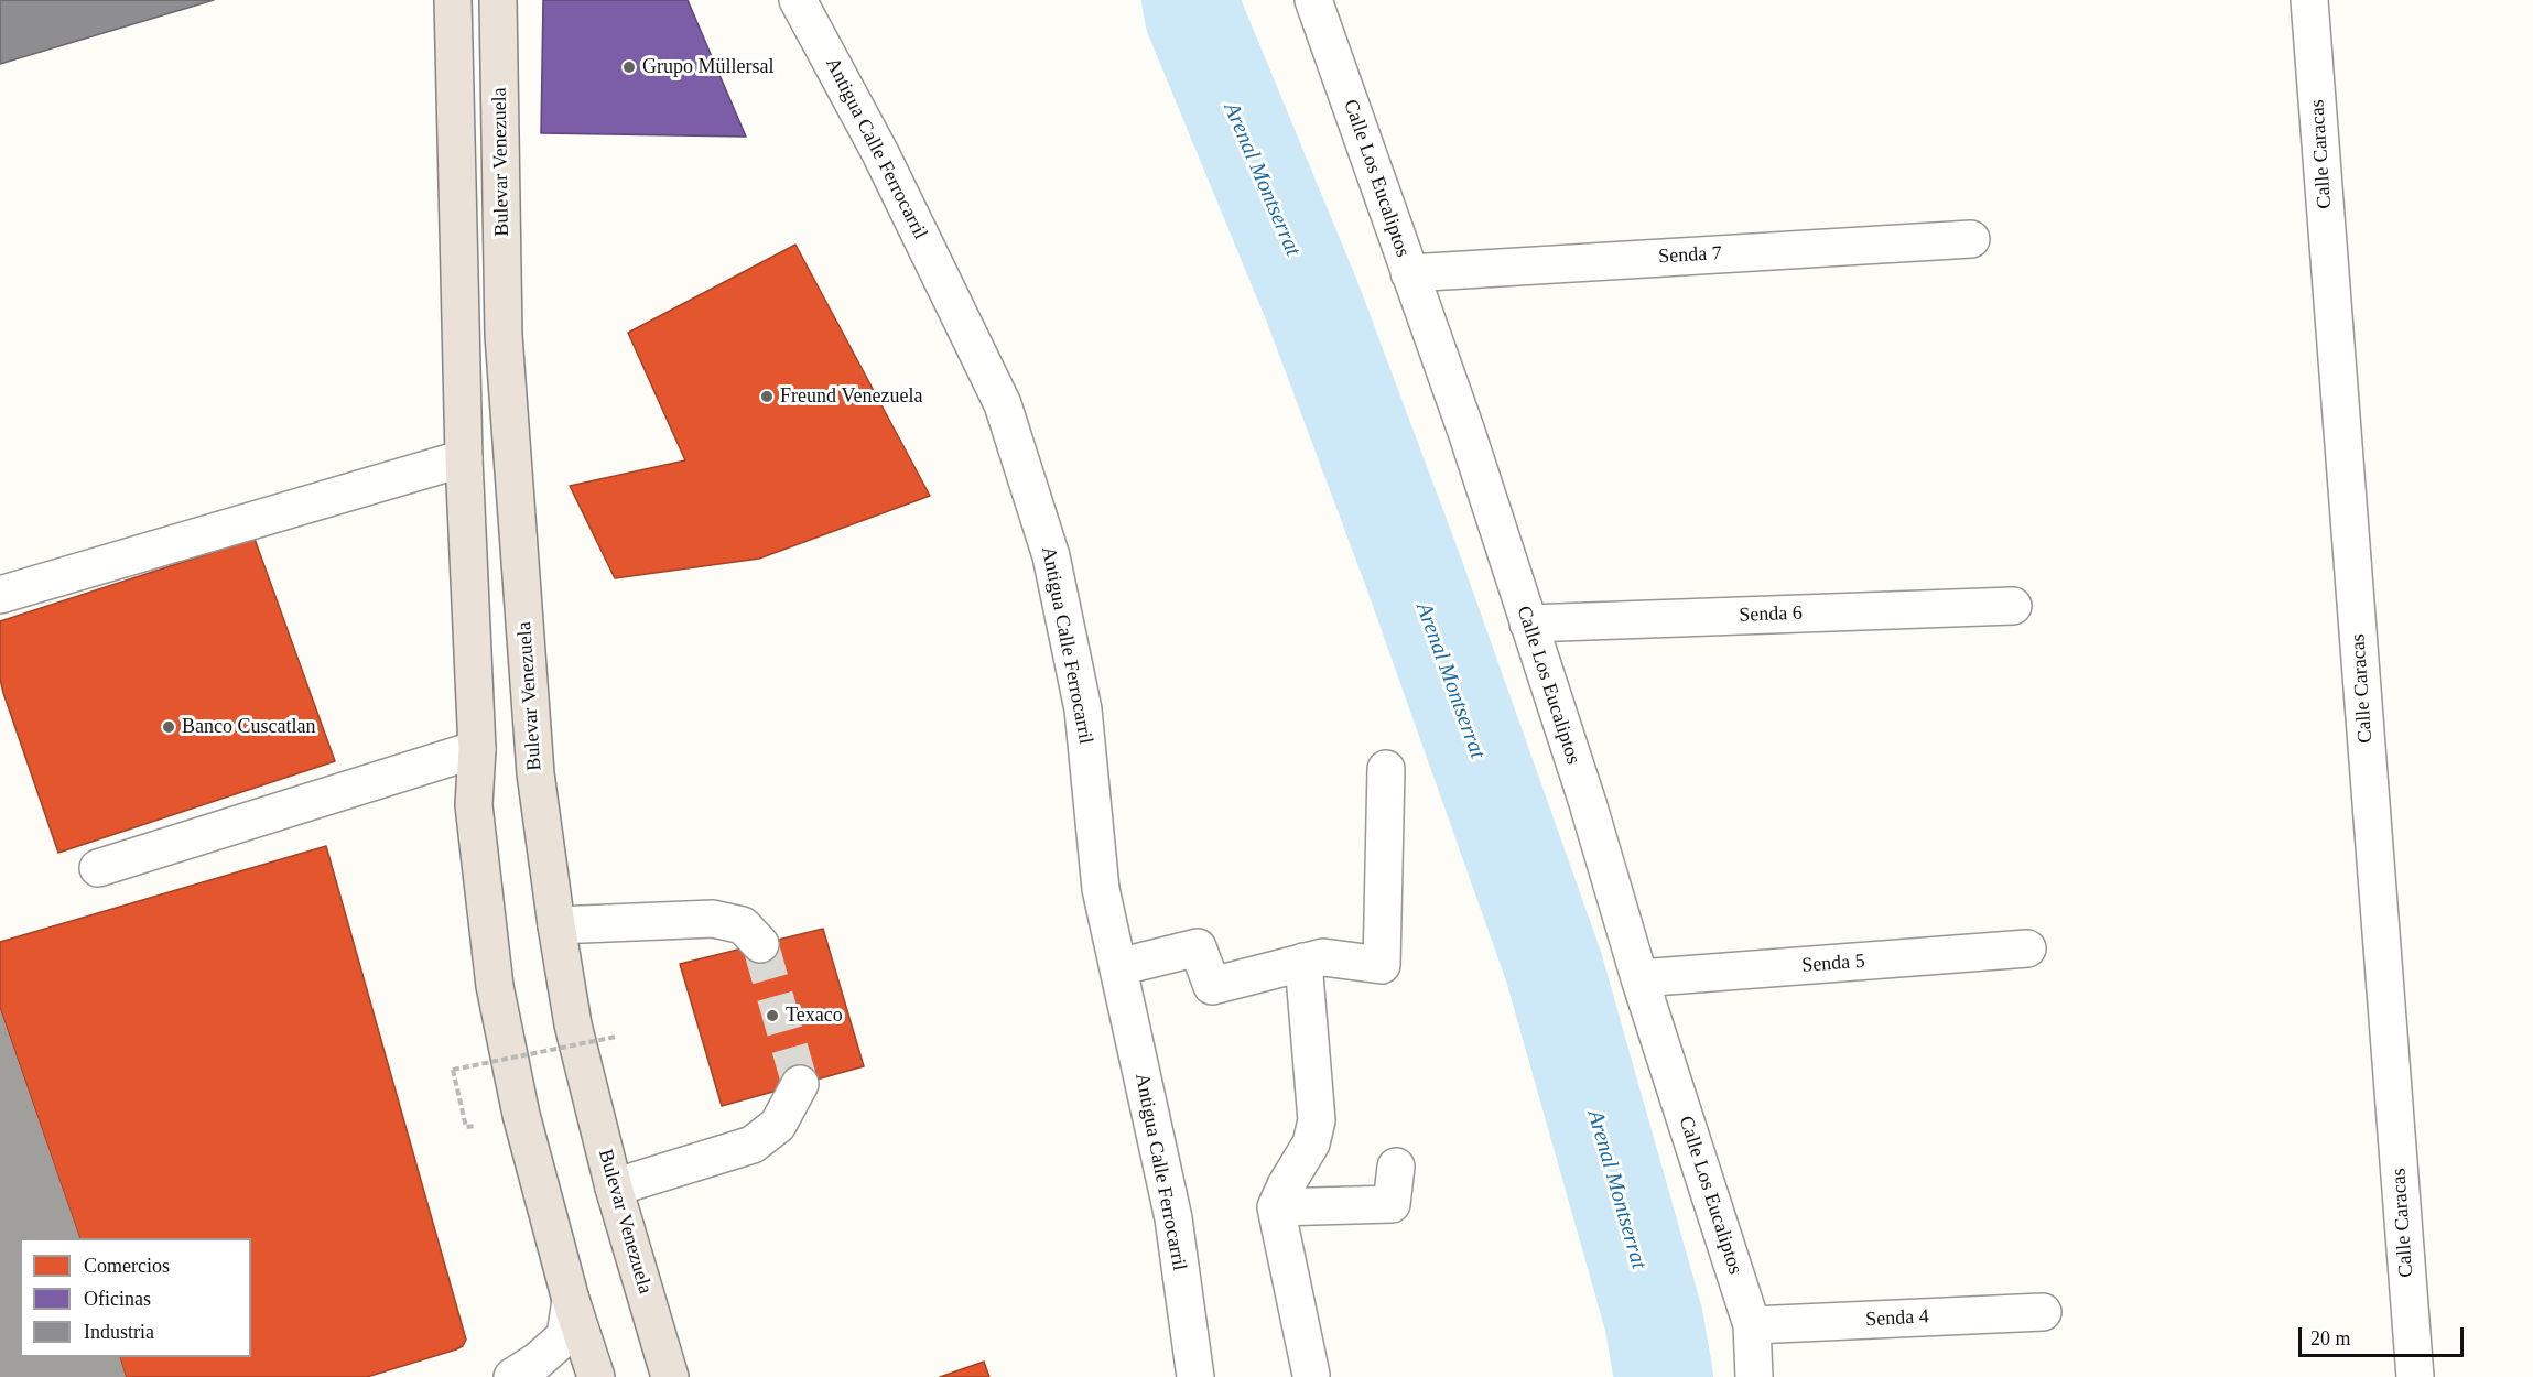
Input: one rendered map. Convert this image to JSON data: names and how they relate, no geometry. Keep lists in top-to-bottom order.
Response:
{
  "streets": {
    "highway": ["Bulevar Venezuela"],
    "street": [
      "Antigua Calle Ferrocarril",
      "Calle Caracas",
      "Calle Los Eucaliptos",
      "Senda 7",
      "Senda 6",
      "Senda 5",
      "Senda 4"
    ]
  },
  "crossings": [
    ["Calle Los Eucaliptos", "Senda 7"],
    ["Calle Los Eucaliptos", "Senda 6"],
    ["Calle Los Eucaliptos", "Senda 5"],
    ["Calle Los Eucaliptos", "Senda 4"]
  ],
  "water": ["Arenal Montserrat"],
  "places": [
    "Grupo Müllersal",
    "Freund Venezuela",
    "Banco Cuscatlan",
    "Texaco"
  ],
  "legend": ["Comercios", "Oficinas", "Industria"],
  "scale_bar": "20 m"
}
